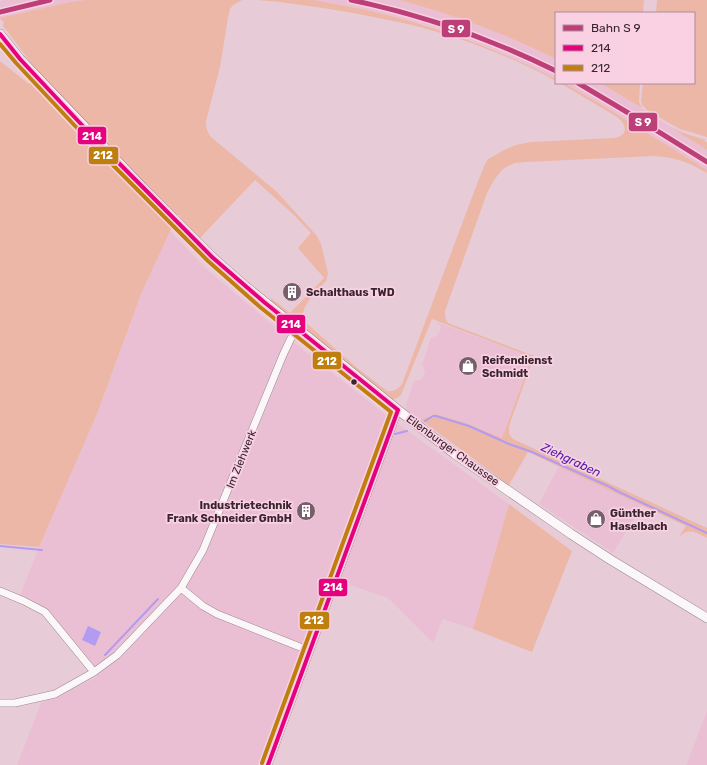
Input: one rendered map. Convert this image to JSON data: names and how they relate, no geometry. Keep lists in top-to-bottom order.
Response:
{
  "streets": {
    "street": ["Eilenburger Chaussee", "Im Ziehwerk"]
  },
  "crossings": [
    ["Eilenburger Chaussee", "Im Ziehwerk"]
  ],
  "water": ["Ziehgraben"],
  "places": {
    "building": ["Schalthaus TWD", "Industrietechnik Frank Schneider GmbH"],
    "shop": ["Reifendienst Schmidt", "Günther Haselbach"]
  },
  "lines": ["transit line 214", "transit line 212"],
  "legend": ["Bahn S 9", "214", "212"]
}
